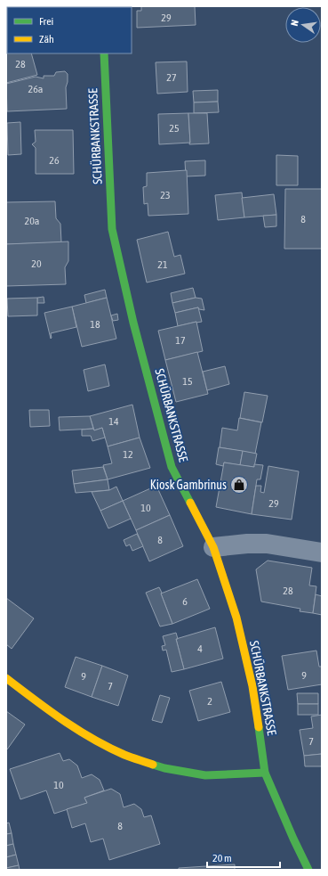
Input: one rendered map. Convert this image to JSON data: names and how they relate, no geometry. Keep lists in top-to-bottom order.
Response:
{
  "streets": {
    "street": ["SCHÜRBANKSTRASSE"]
  },
  "places": {
    "shop": ["Kiosk Gambrinus"]
  },
  "house_numbers": [
    "29",
    "28",
    "27",
    "26a",
    "25",
    "26",
    "23",
    "8",
    "20a",
    "20",
    "21",
    "18",
    "17",
    "15",
    "14",
    "12",
    "29",
    "10",
    "8",
    "28",
    "6",
    "4",
    "9",
    "9",
    "7",
    "2",
    "7",
    "10",
    "8"
  ],
  "legend": ["Frei", "Zäh"],
  "scale_bar": "20 m",
  "north": "left"
}
